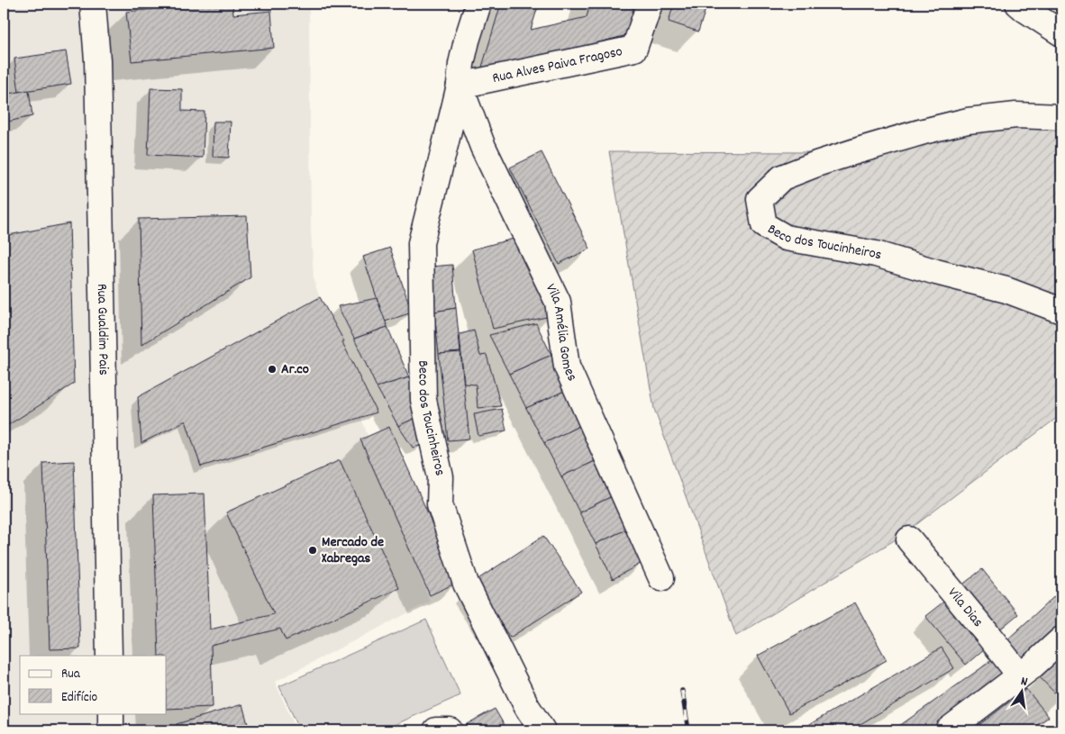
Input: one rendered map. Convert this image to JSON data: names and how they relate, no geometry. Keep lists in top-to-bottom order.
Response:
{
  "streets": {
    "street": [
      "Rua Alves Paiva Fragoso",
      "Beco dos Toucinheiros",
      "Rua Gualdim Pais",
      "Vila Amélia Gomes",
      "Vila Dias"
    ]
  },
  "crossings": [
    ["Rua Alves Paiva Fragoso", "Beco dos Toucinheiros"],
    ["Rua Alves Paiva Fragoso", "Vila Amélia Gomes"],
    ["Beco dos Toucinheiros", "Vila Amélia Gomes"]
  ],
  "places": ["Ar.co", "Mercado de Xabregas"],
  "legend": ["Rua", "Edifício"],
  "north": "top"
}
